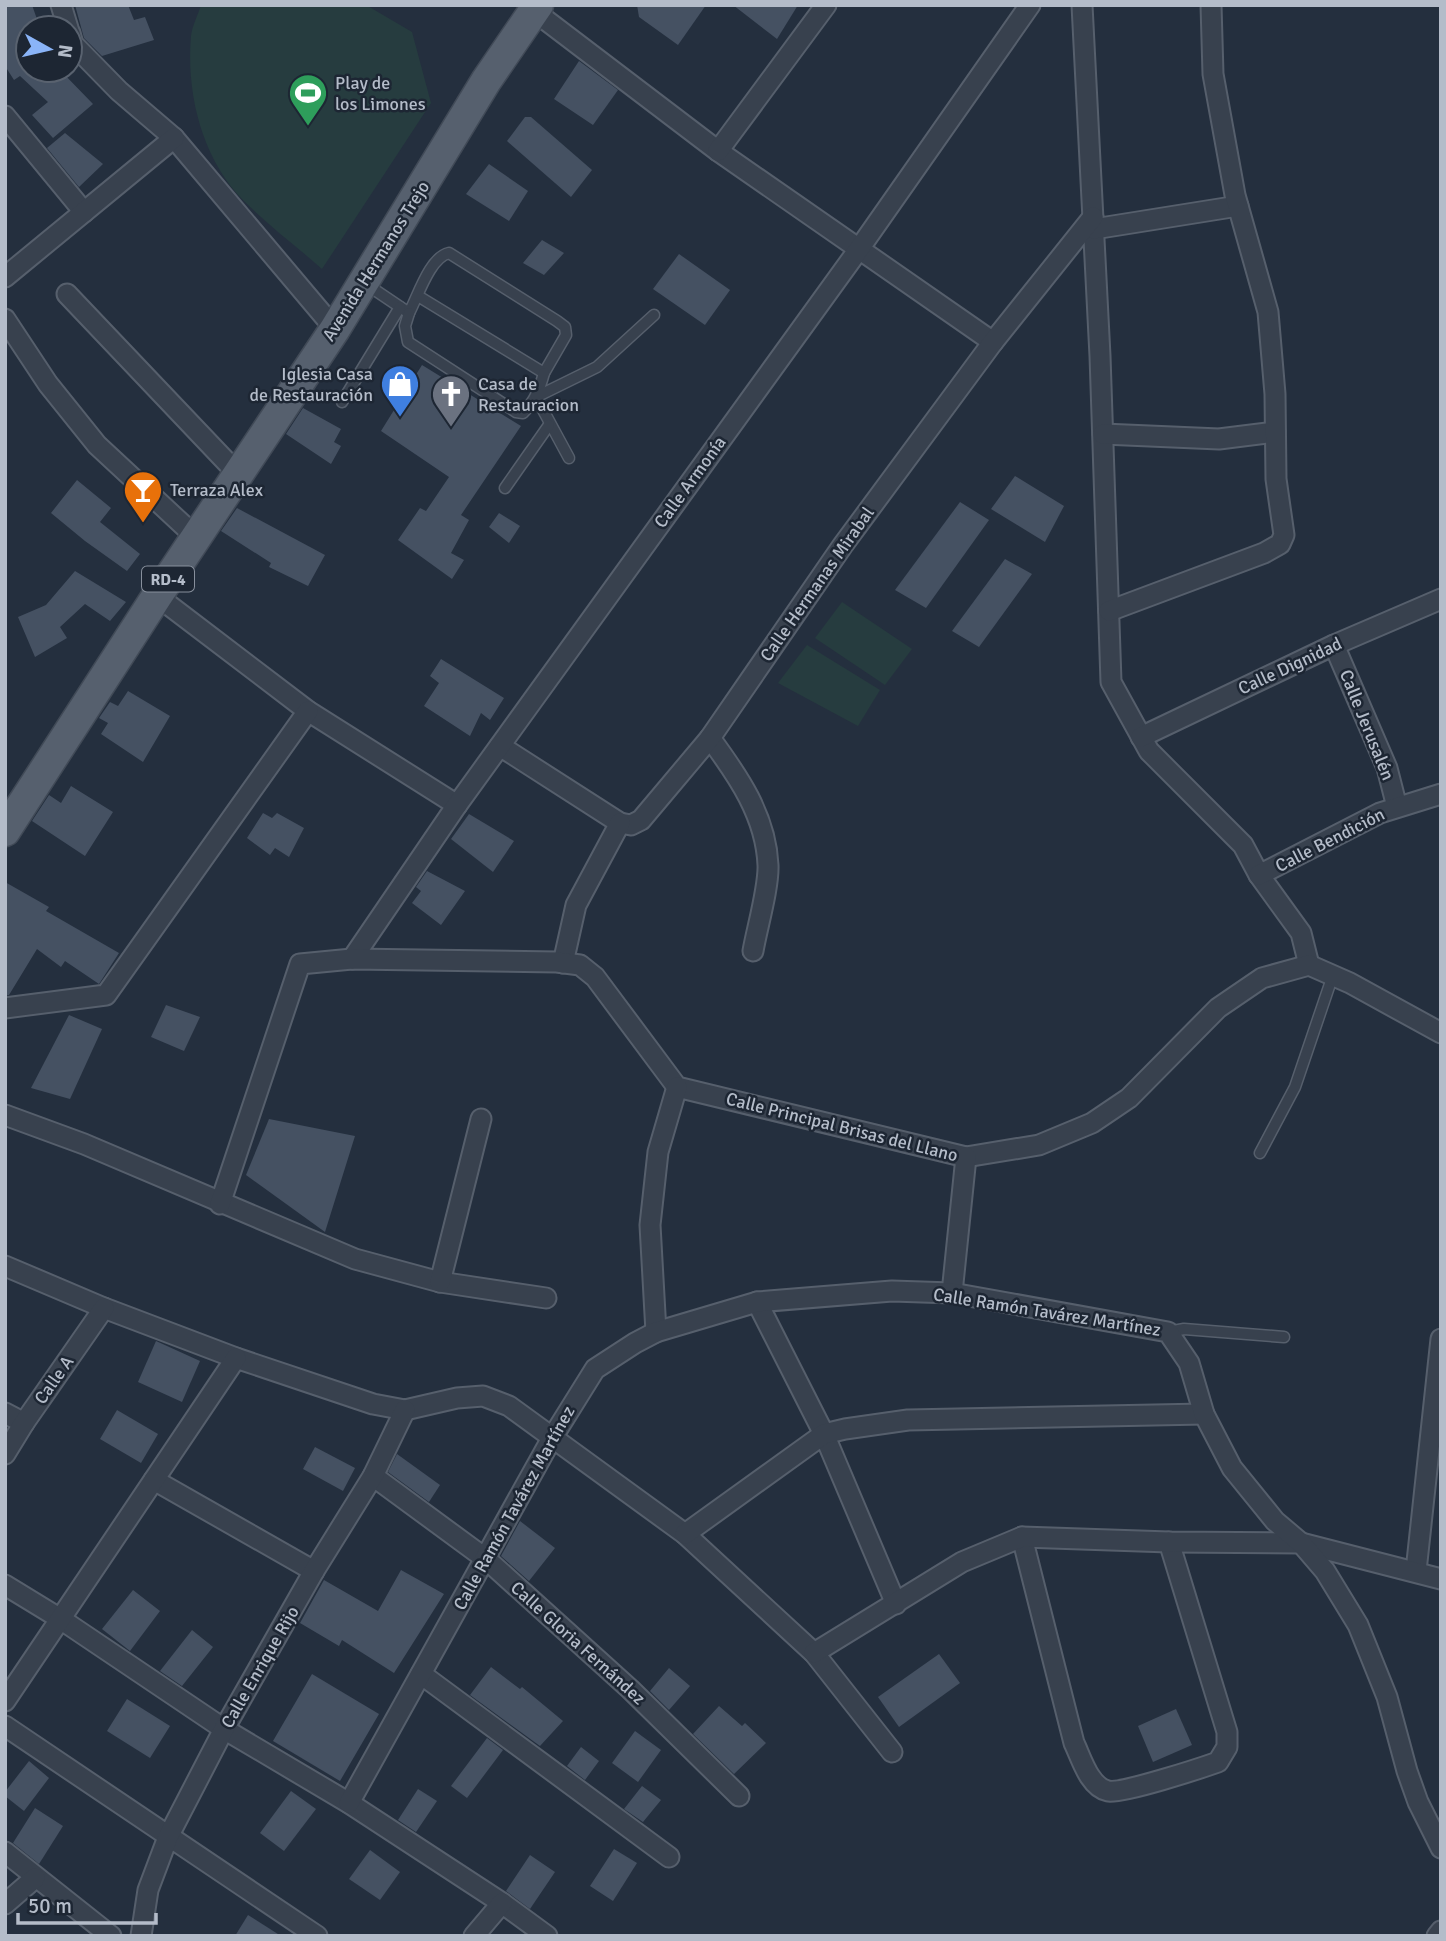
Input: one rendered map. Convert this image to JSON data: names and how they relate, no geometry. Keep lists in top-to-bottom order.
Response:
{
  "streets": {
    "main road": ["Avenida Hermanos Trejo", "RD-4"],
    "street": [
      "Calle Armonía",
      "Calle Hermanas Mirabal",
      "Calle Dignidad",
      "Calle Jerusalén",
      "Calle Bendición",
      "Calle Principal Brisas del Llano",
      "Calle Ramón Tavárez Martínez",
      "Calle A",
      "Calle Gloria Fernández",
      "Calle Enrique Rijo"
    ]
  },
  "crossings": [
    ["Calle Dignidad", "Calle Jerusalén"],
    ["Calle Jerusalén", "Calle Bendición"],
    ["Calle Ramón Tavárez Martínez", "Calle Gloria Fernández"],
    ["Calle Gloria Fernández", "Calle Enrique Rijo"]
  ],
  "places": {
    "sports": ["Play de los Limones"],
    "shop": ["Iglesia Casa de Restauración"],
    "church": ["Casa de Restauracion"],
    "bar": ["Terraza Alex"]
  },
  "scale_bar": "50 m",
  "north": "right"
}
